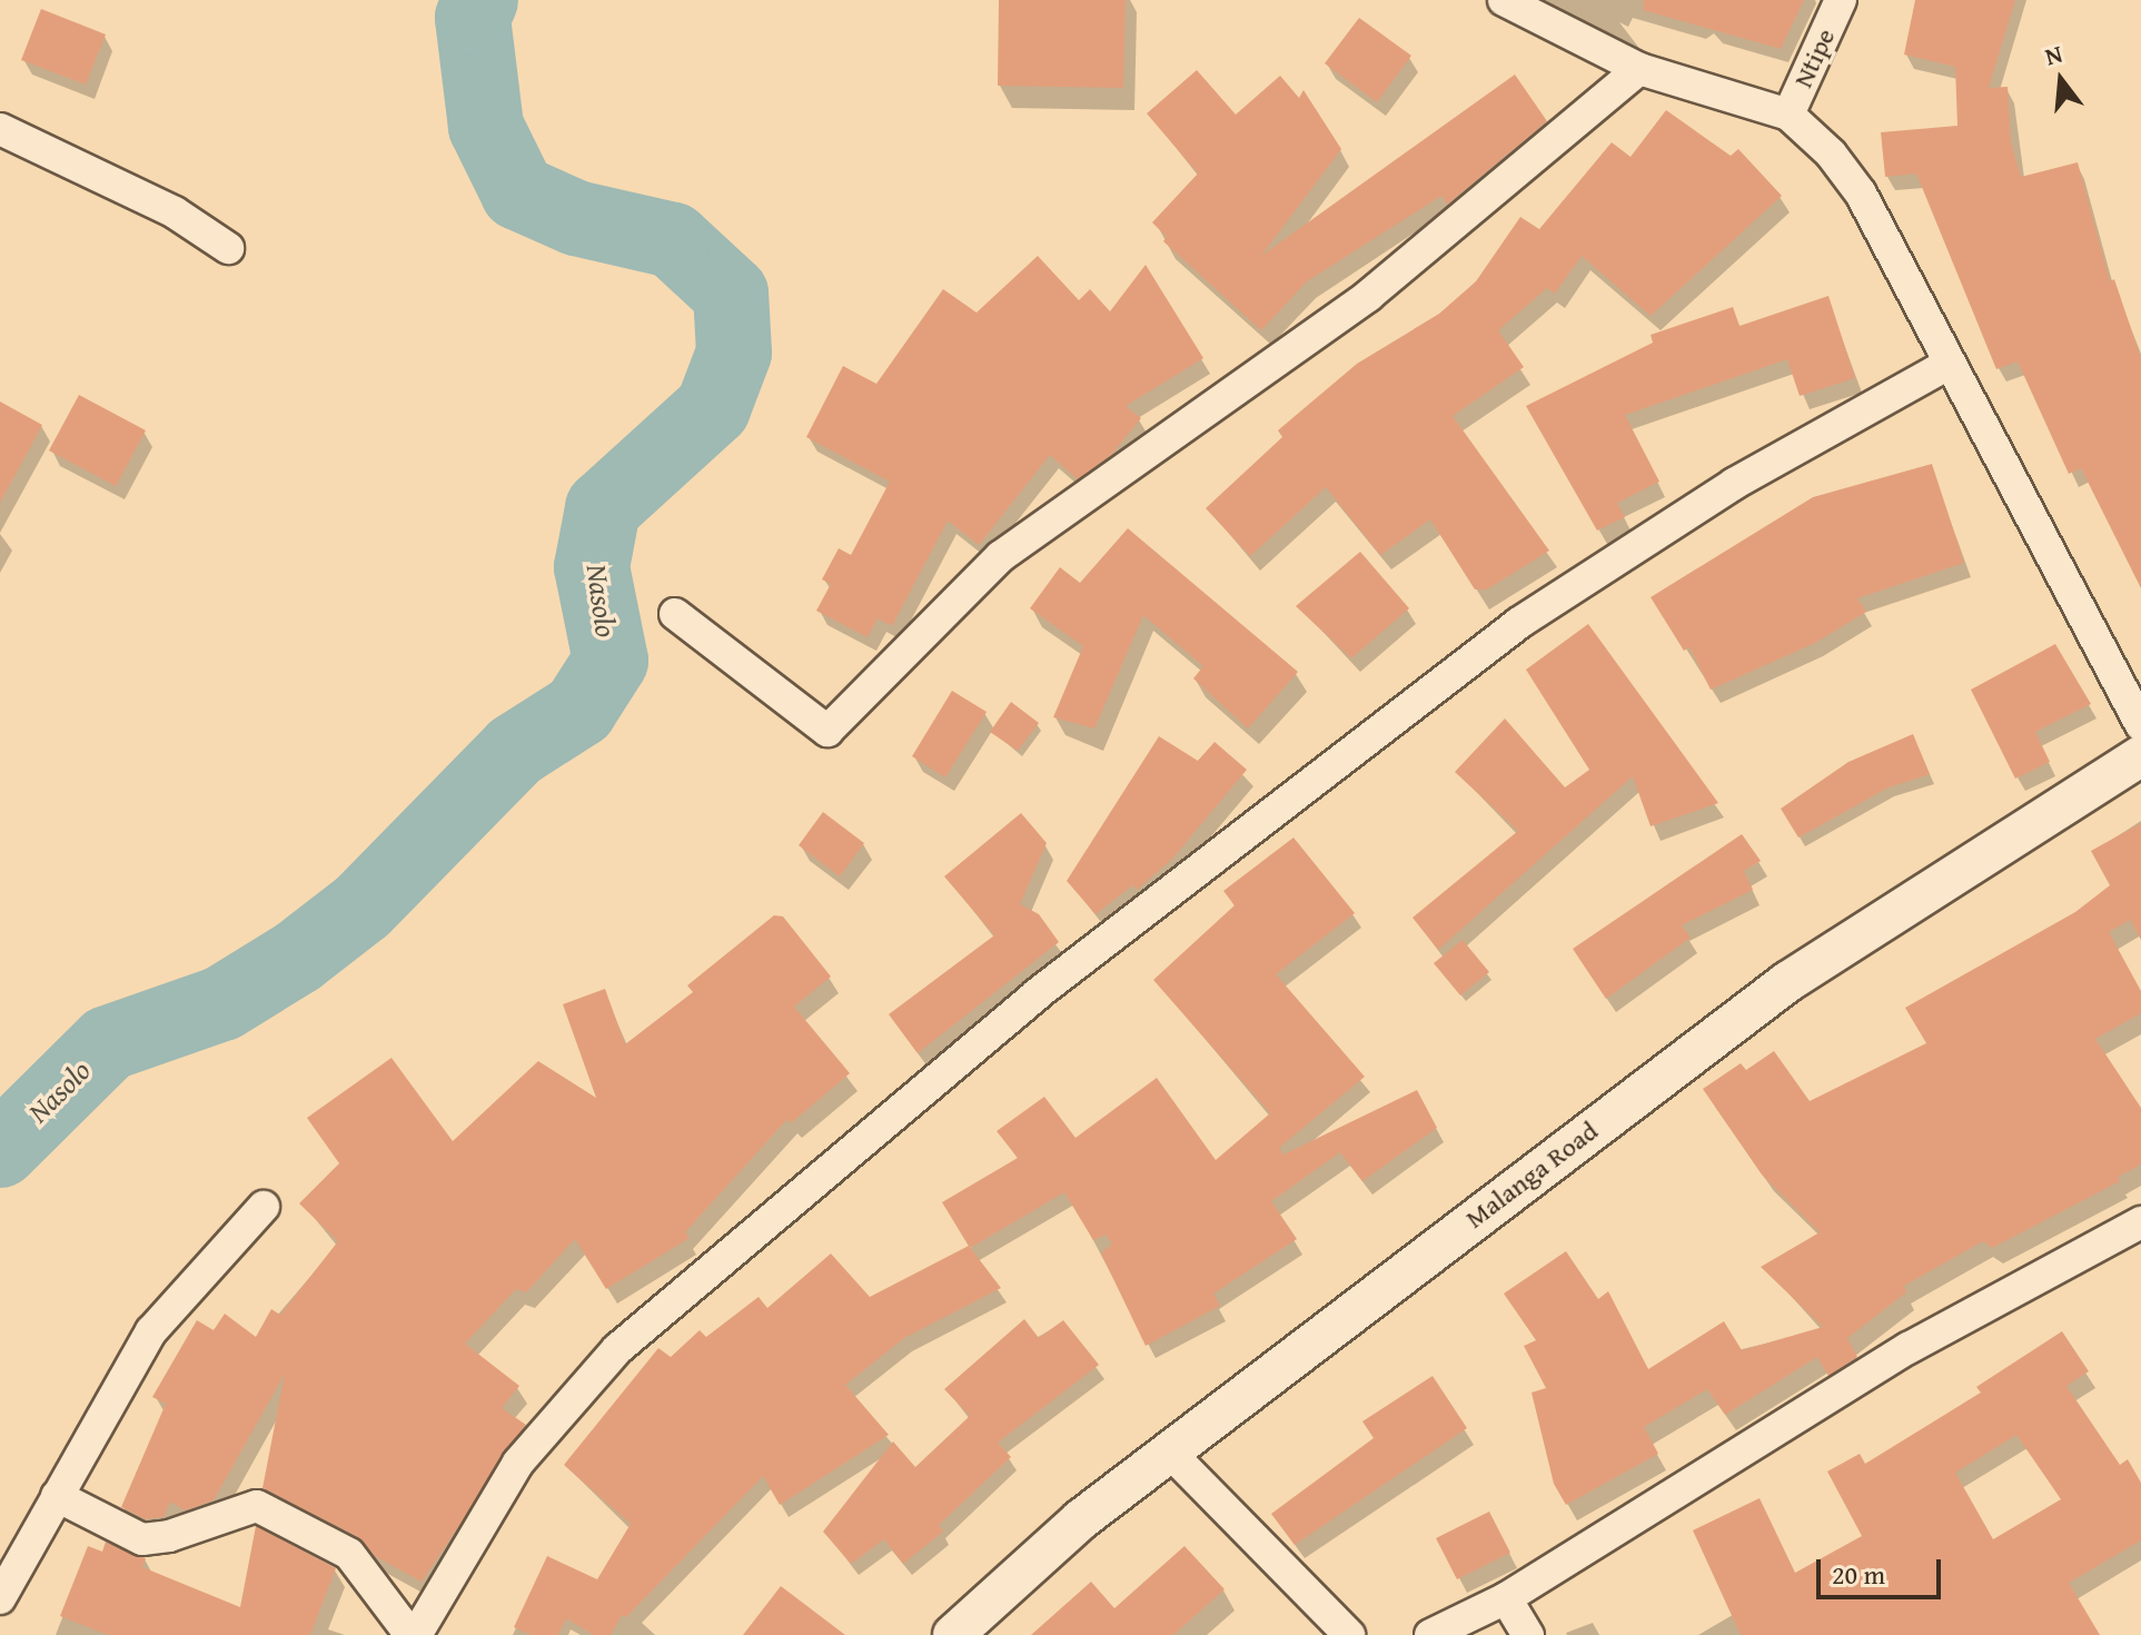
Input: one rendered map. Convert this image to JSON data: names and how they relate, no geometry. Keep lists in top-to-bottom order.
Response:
{
  "streets": {
    "street": ["Ntipe", "Malanga Road"]
  },
  "water": ["Nasolo"],
  "scale_bar": "20 m",
  "north": "top"
}
